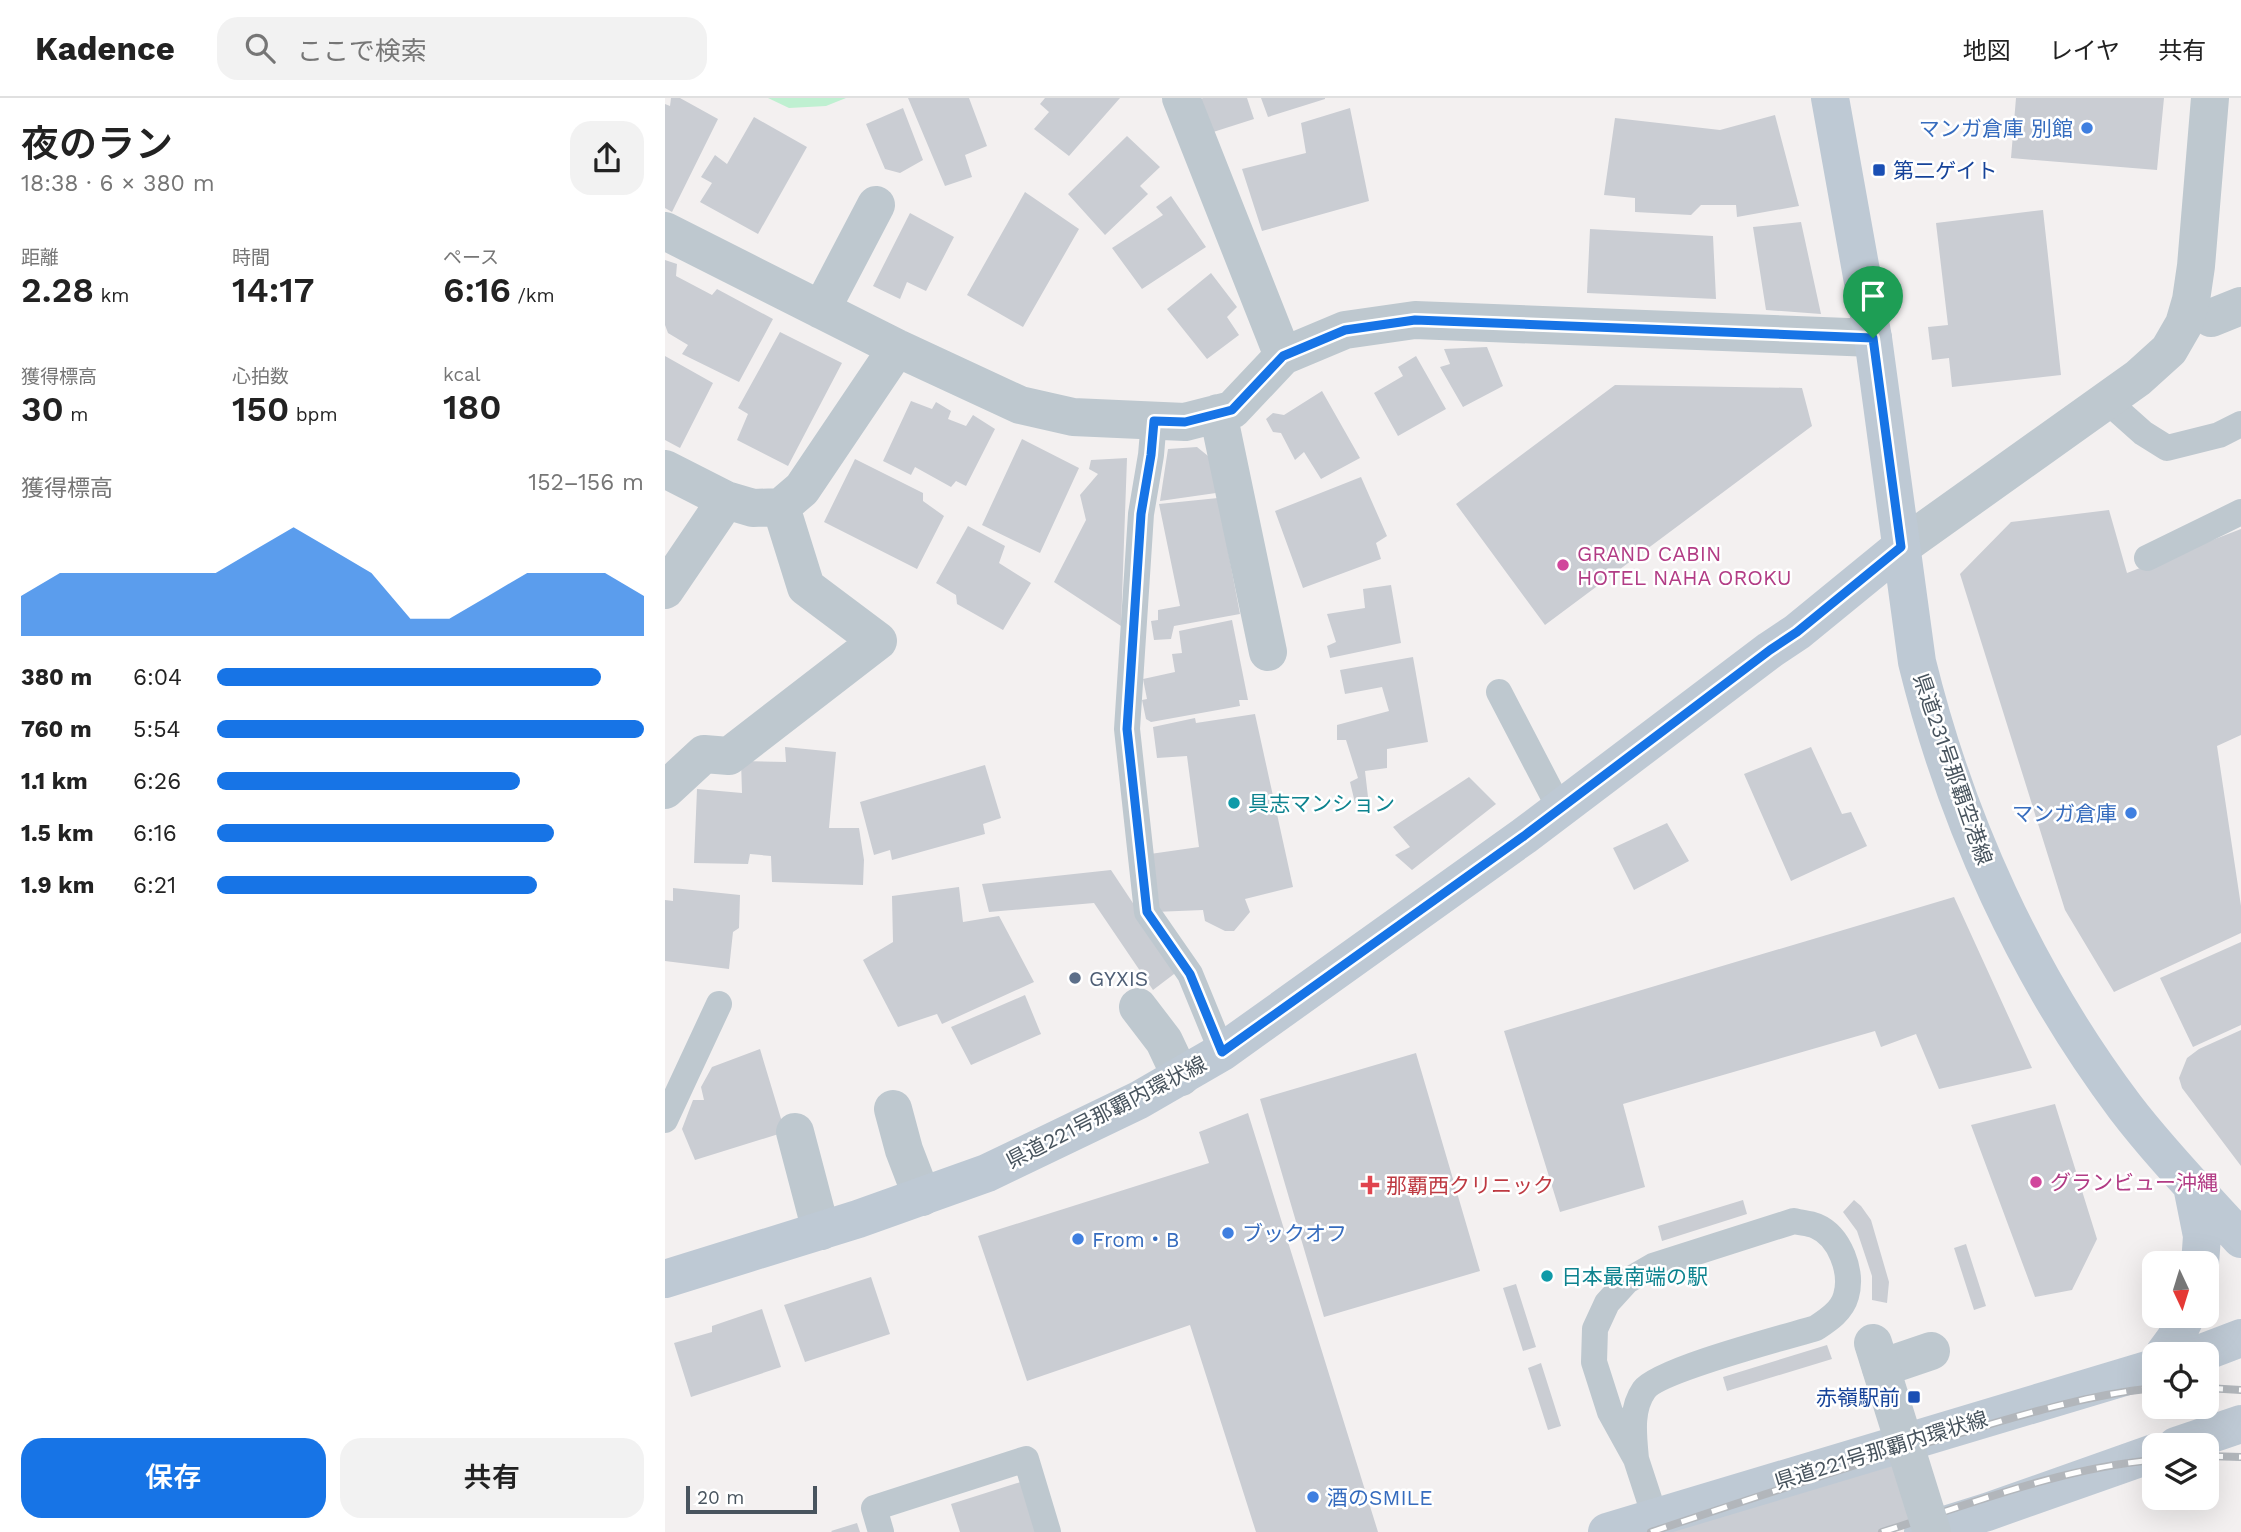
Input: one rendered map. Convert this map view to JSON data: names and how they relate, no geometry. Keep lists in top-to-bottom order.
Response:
{
  "streets": {
    "main road": ["県道231号那覇空港線", "県道221号那覇内環状線"]
  },
  "crossings": [
    ["県道231号那覇空港線", "県道221号那覇内環状線"]
  ],
  "places": {
    "other": [
      "マンガ倉庫 別館",
      "GRAND CABIN HOTEL NAHA OROKU",
      "具志マンション",
      "マンガ倉庫",
      "GYXIS",
      "グランビュー沖縄",
      "ブックオフ",
      "From・B",
      "日本最南端の駅",
      "酒のSMILE"
    ],
    "transit": ["第二ゲイト", "赤嶺駅前"],
    "health": ["那覇西クリニック"]
  },
  "scale_bar": "20 m",
  "north": "bottom",
  "page": {
    "header": "Kadence",
    "search": "ここで検索",
    "nav": ["地図", "レイヤ", "共有"],
    "heading": ["夜のラン", "18:38 · 6 × 380 m"],
    "stats": [
      ["距離", "2.28 km"],
      ["時間", "14:17"],
      ["ペース", "6:16 /km"],
      ["獲得標高", "30 m"],
      ["心拍数", "150 bpm"],
      ["kcal", "180"]
    ],
    "chart": ["獲得標高", "152–156 m"],
    "list": [
      {
        "name": "380 m",
        "note": "6:04"
      },
      {
        "name": "760 m",
        "note": "5:54"
      },
      {
        "name": "1.1 km",
        "note": "6:26"
      },
      {
        "name": "1.5 km",
        "note": "6:16"
      },
      {
        "name": "1.9 km",
        "note": "6:21"
      }
    ],
    "buttons": ["保存", "共有"],
    "scale": "20 m"
  }
}
